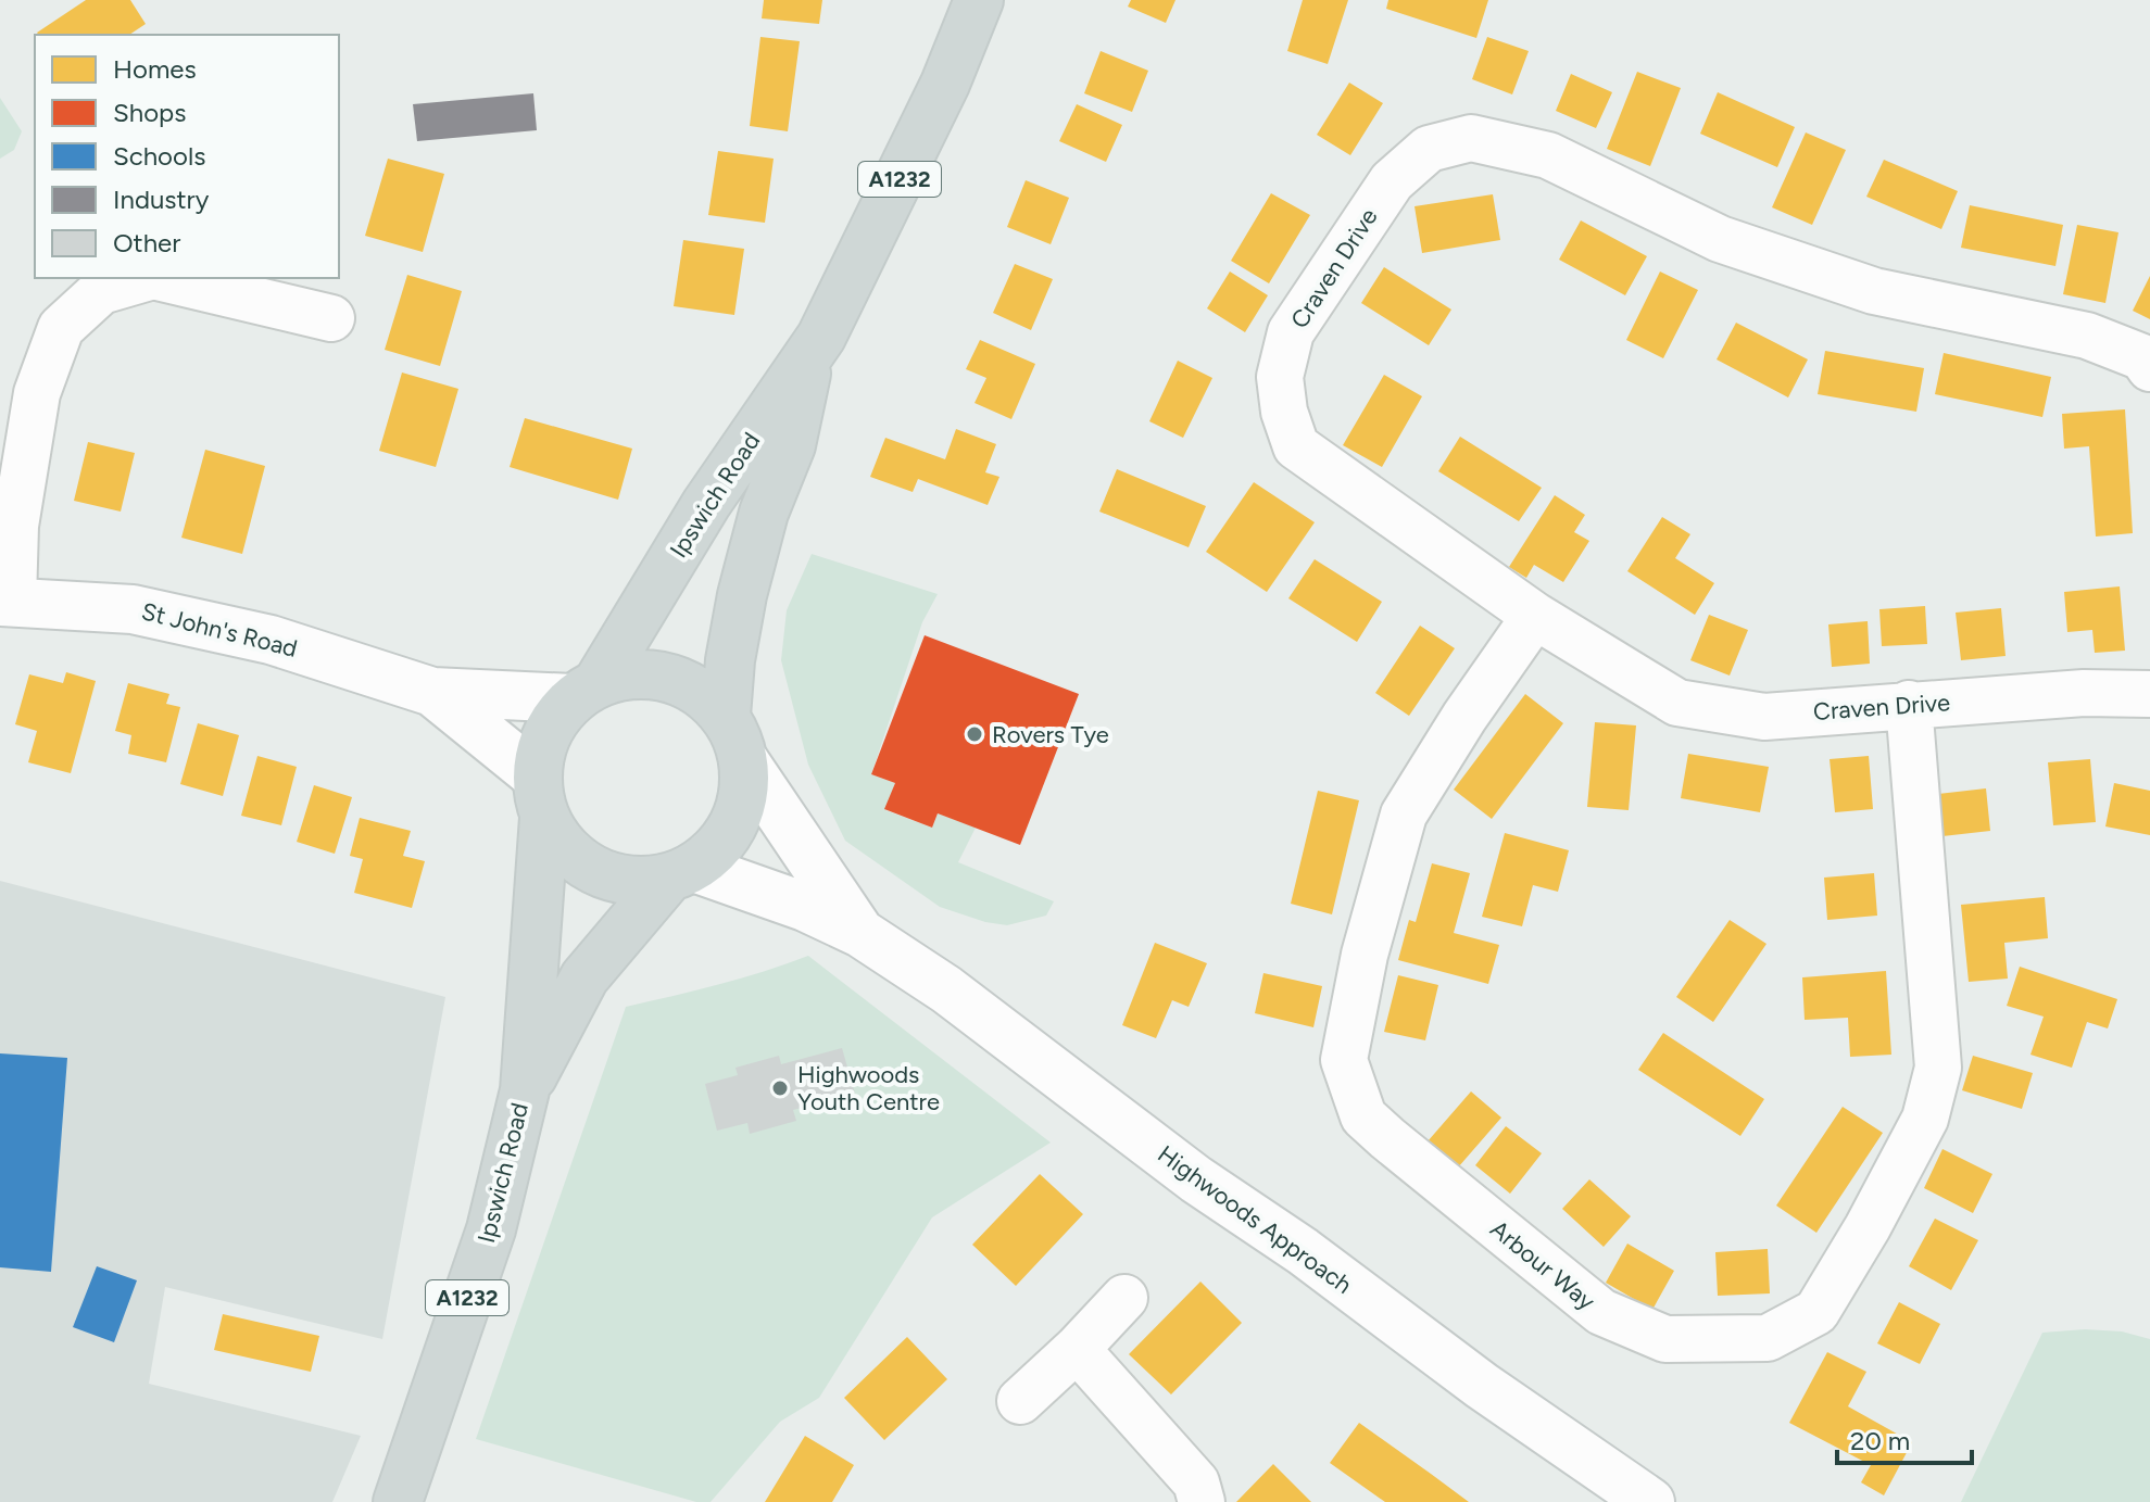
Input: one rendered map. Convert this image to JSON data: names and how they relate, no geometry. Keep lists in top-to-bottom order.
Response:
{
  "streets": {
    "main road": ["A1232", "Ipswich Road"],
    "street": [
      "Craven Drive",
      "St John's Road",
      "Highwoods Approach",
      "Arbour Way"
    ]
  },
  "crossings": [
    ["A1232", "Ipswich Road"],
    ["A1232", "St John's Road"],
    ["A1232", "Highwoods Approach"],
    ["Craven Drive", "Arbour Way"],
    ["Ipswich Road", "St John's Road"],
    ["Ipswich Road", "Highwoods Approach"],
    ["St John's Road", "Highwoods Approach"]
  ],
  "places": ["Rovers Tye", "Highwoods Youth Centre"],
  "legend": [
    "Homes",
    "Shops",
    "Schools",
    "Industry",
    "Other"
  ],
  "scale_bar": "20 m"
}
